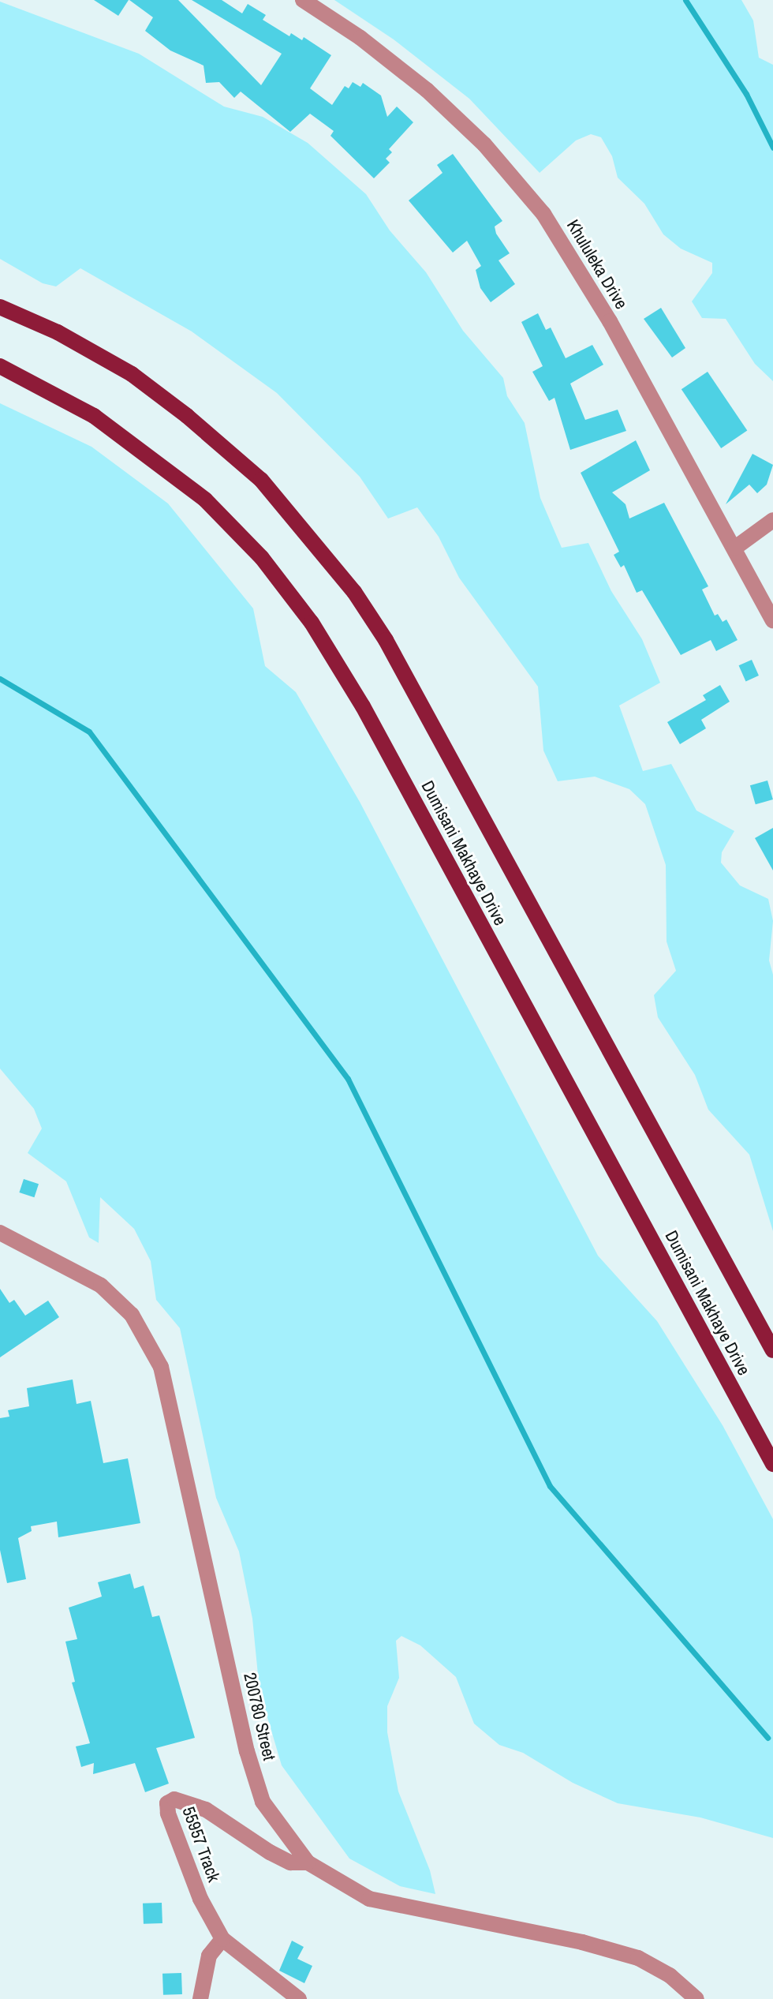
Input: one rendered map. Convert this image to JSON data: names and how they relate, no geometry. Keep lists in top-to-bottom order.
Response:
{
  "streets": {
    "main road": ["Dumisani Makhaye Drive"],
    "street": ["Khululeka Drive", "200780 Street", "55957 Track"]
  },
  "crossings": [
    ["200780 Street", "55957 Track"]
  ]
}
